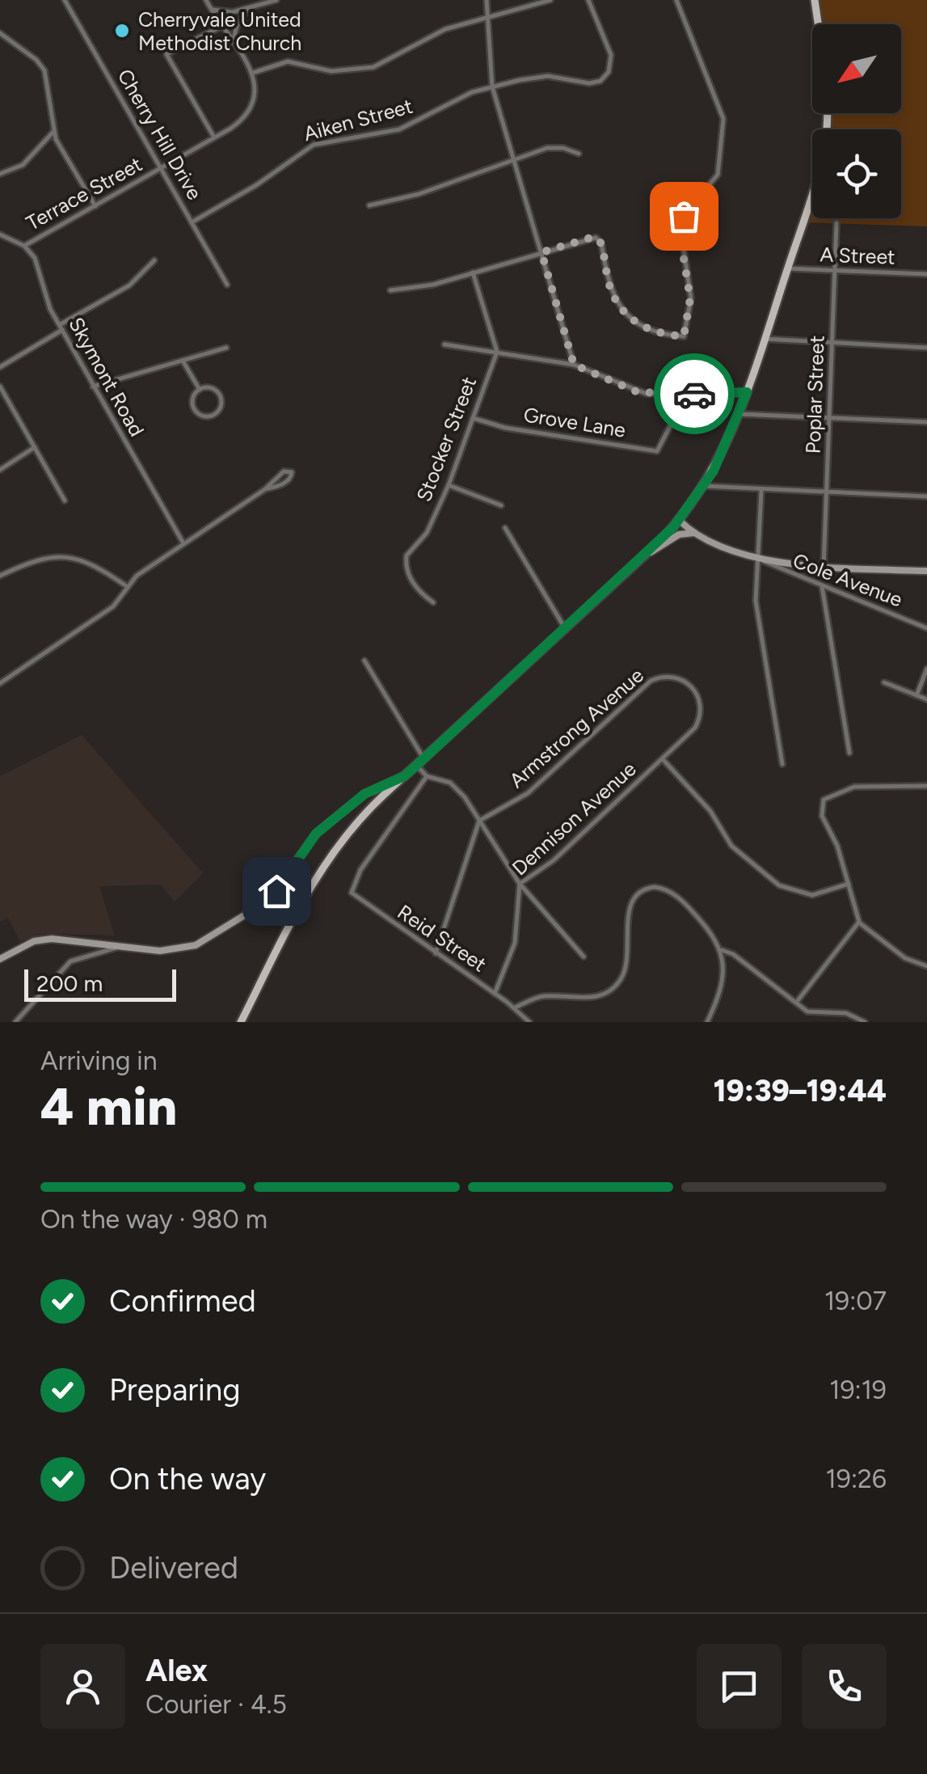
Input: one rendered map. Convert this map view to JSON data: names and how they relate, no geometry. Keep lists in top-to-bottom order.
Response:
{
  "streets": {
    "street": [
      "Aiken Street",
      "Cherry Hill Drive",
      "Terrace Street",
      "A Street",
      "Skymont Road",
      "Poplar Street",
      "Grove Lane",
      "Stocker Street",
      "Cole Avenue",
      "Armstrong Avenue",
      "Dennison Avenue",
      "Reid Street"
    ]
  },
  "crossings": [
    ["Aiken Street", "Cherry Hill Drive"],
    ["Cherry Hill Drive", "Terrace Street"],
    ["Terrace Street", "Skymont Road"],
    ["A Street", "Poplar Street"],
    ["Grove Lane", "Stocker Street"],
    ["Armstrong Avenue", "Dennison Avenue"],
    ["Dennison Avenue", "Reid Street"]
  ],
  "places": ["Cherryvale United Methodist Church"],
  "scale_bar": "200 m",
  "north": "bottom left",
  "page": {
    "scale": "200 m",
    "heading": ["4 min", "Arriving in", "19:39–19:44"],
    "panel": ["Alex", "Courier · 4.5"],
    "bar": "On the way · 980 m",
    "list": [
      ["Confirmed", "19:07"],
      ["Preparing", "19:19"],
      ["On the way", "19:26"],
      "Delivered"
    ]
  }
}
